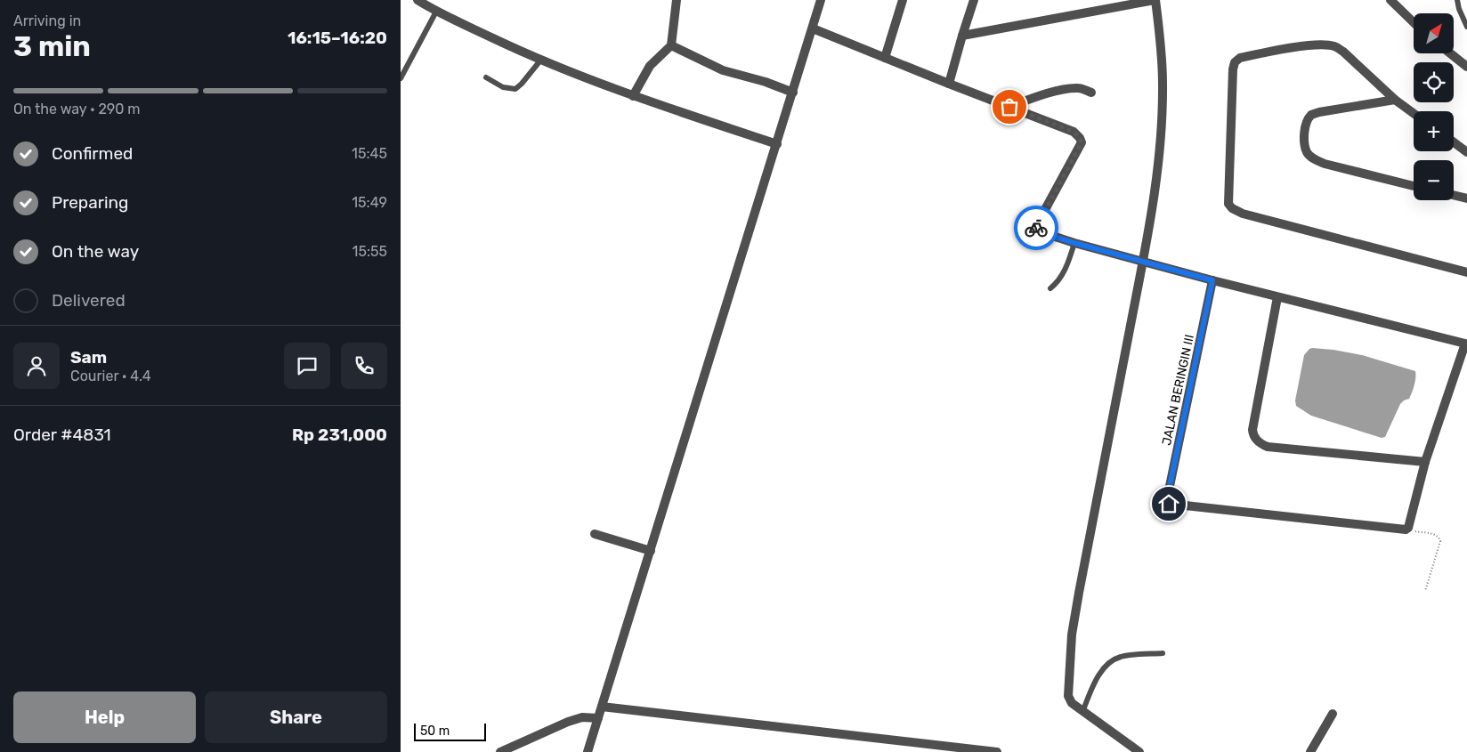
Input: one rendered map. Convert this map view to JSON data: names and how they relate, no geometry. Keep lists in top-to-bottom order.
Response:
{
  "streets": {
    "street": ["JALAN BERINGIN III"]
  },
  "scale_bar": "50 m",
  "north": "top right",
  "page": {
    "heading": ["3 min", "Arriving in", "16:15–16:20"],
    "panel": [
      "Sam",
      "Courier · 4.4",
      "Order #4831",
      "Rp 231,000"
    ],
    "map_buttons": ["+", "−"],
    "bar": "On the way · 290 m",
    "list": [
      ["Confirmed", "15:45"],
      ["Preparing", "15:49"],
      ["On the way", "15:55"],
      "Delivered"
    ],
    "buttons": ["Help", "Share"],
    "scale": "50 m"
  }
}
